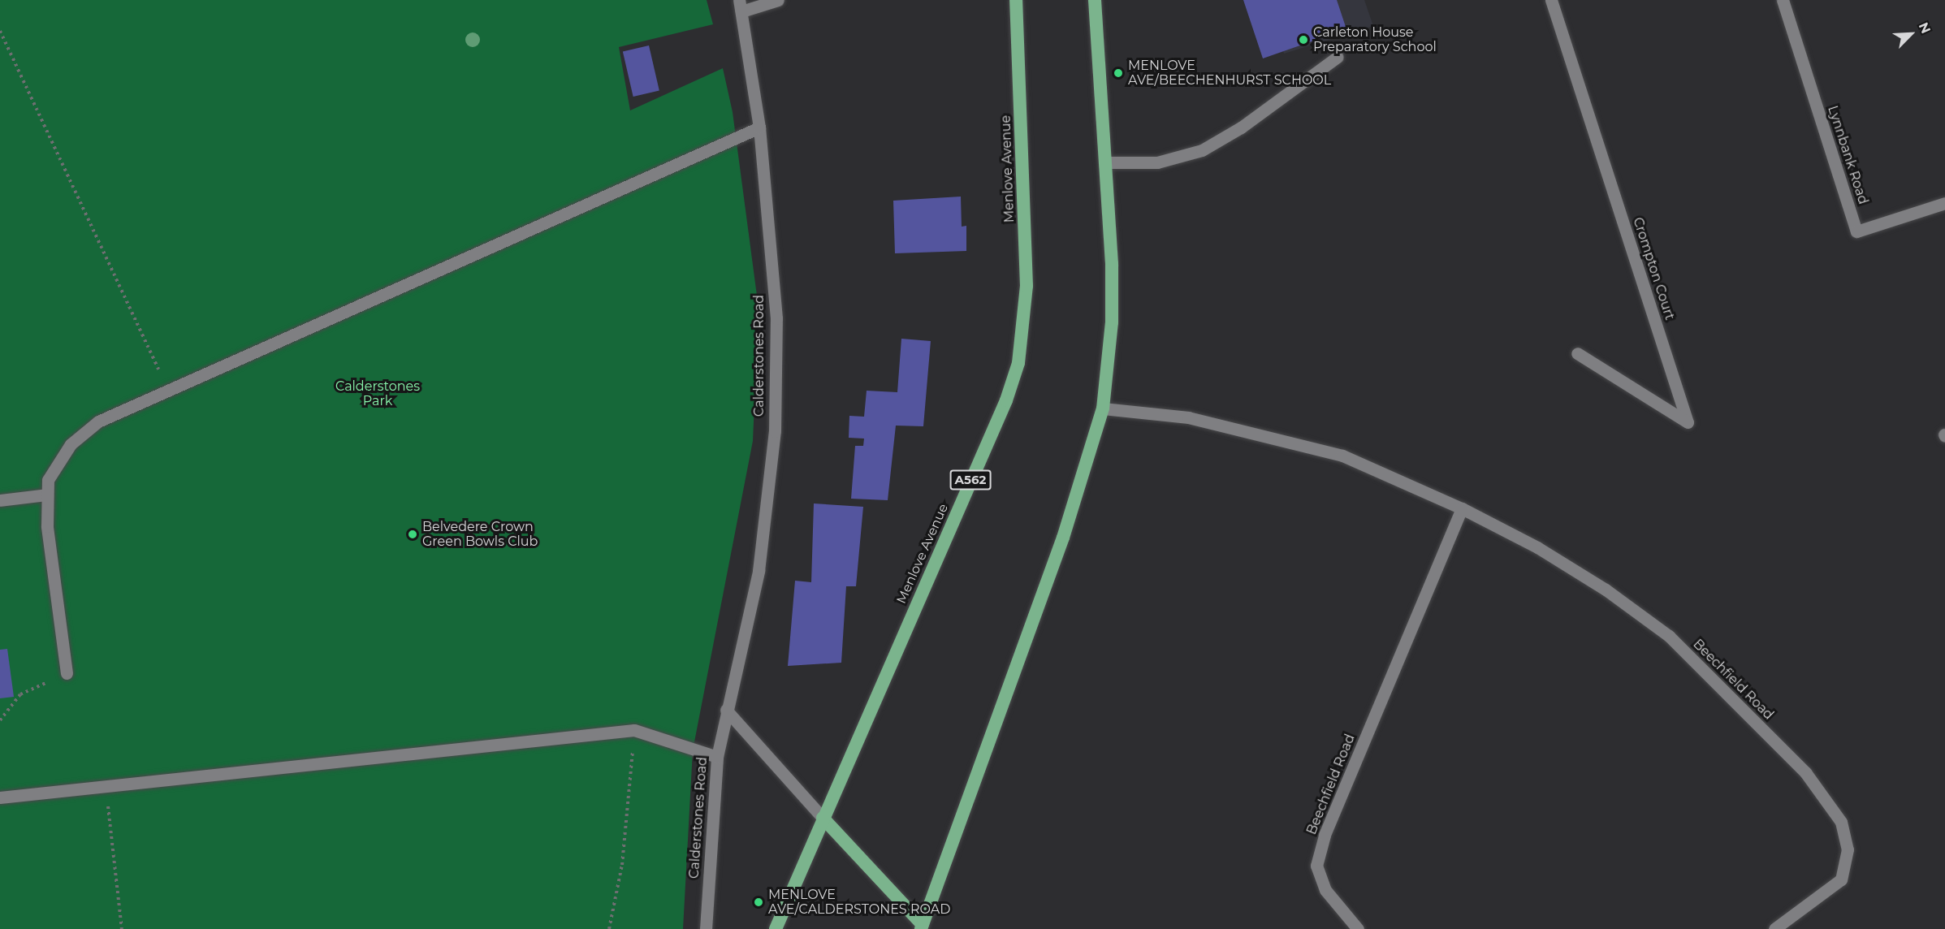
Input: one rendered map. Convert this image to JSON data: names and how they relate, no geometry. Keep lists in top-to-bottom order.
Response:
{
  "streets": {
    "highway": ["Menlove Avenue", "A562"],
    "street": [
      "Lynnbank Road",
      "Crompton Court",
      "Calderstones Road",
      "Beechfield Road"
    ]
  },
  "parks": ["Calderstones Park"],
  "places": [
    "Carleton House Preparatory School",
    "MENLOVE AVE/BEECHENHURST SCHOOL",
    "Belvedere Crown Green Bowls Club",
    "MENLOVE AVE/CALDERSTONES ROAD"
  ],
  "north": "top right"
}
